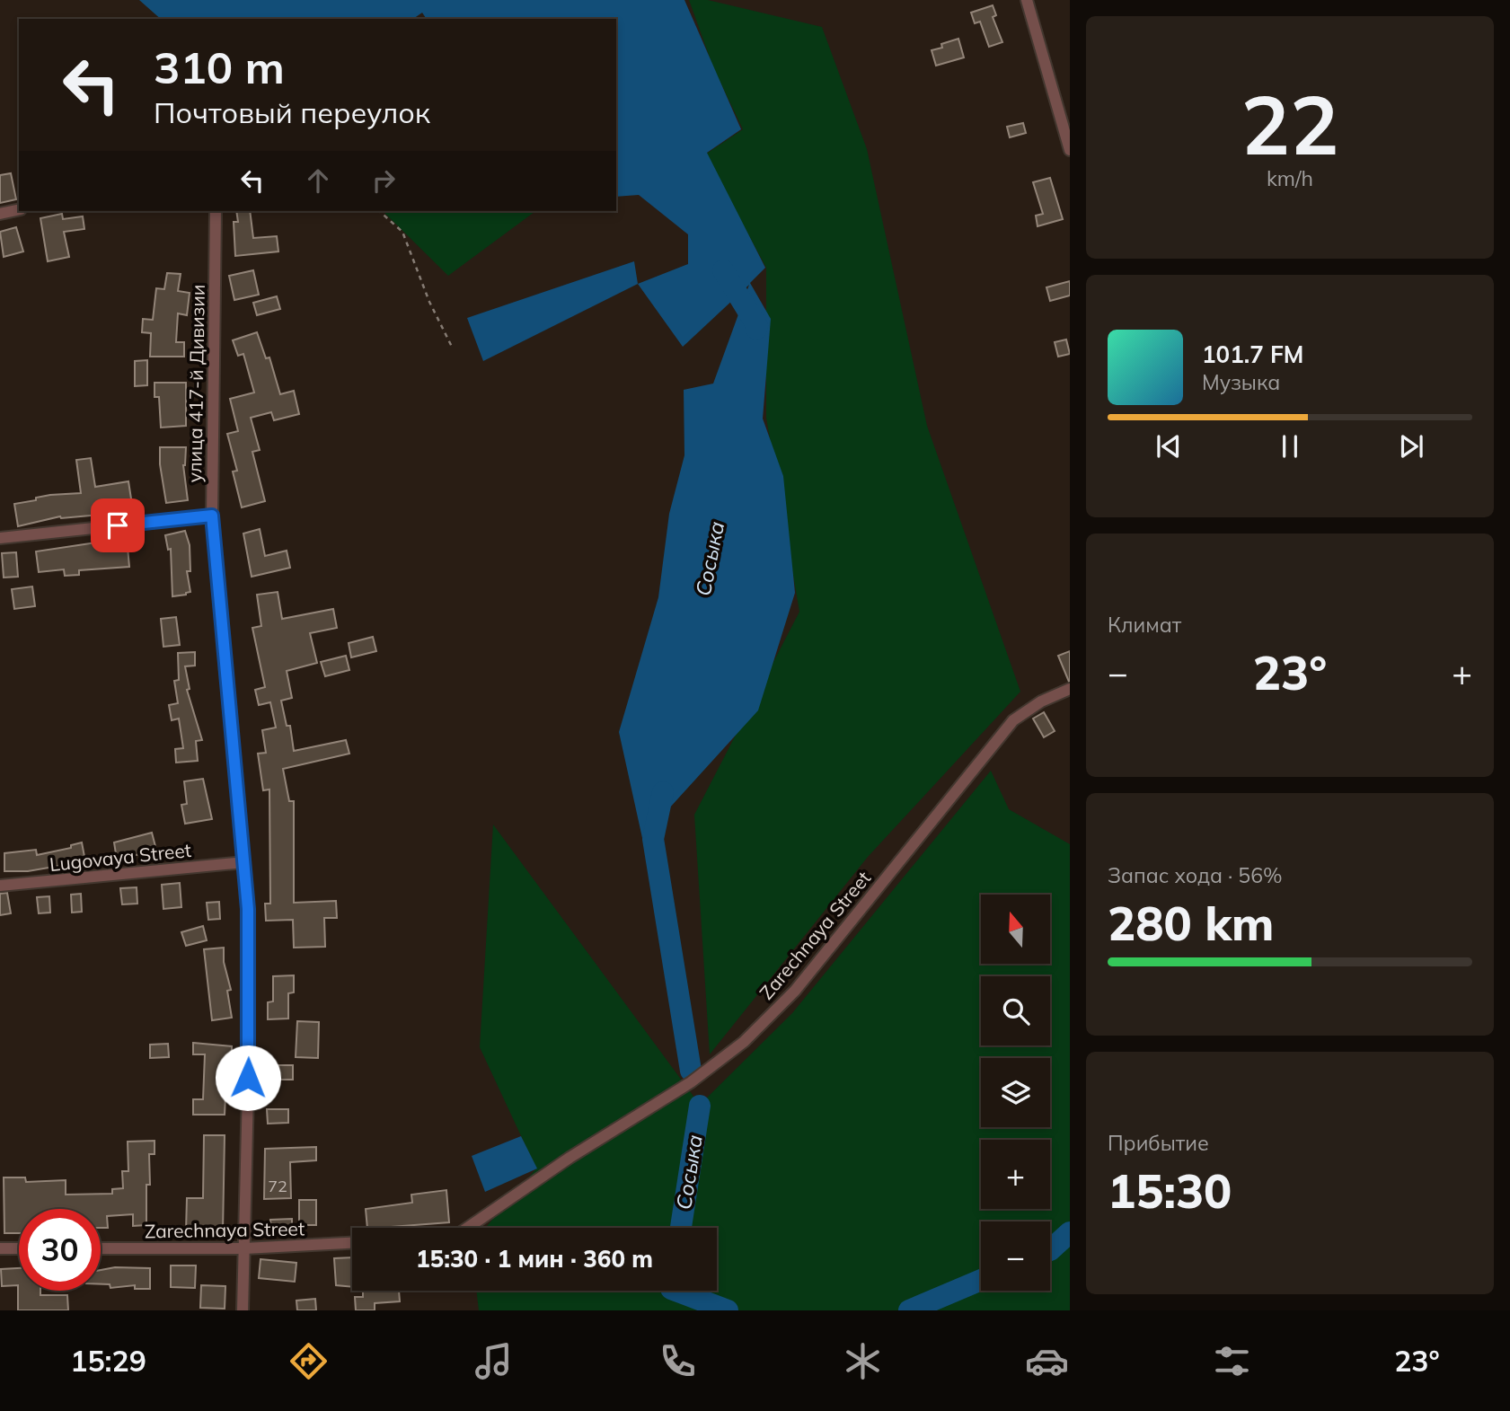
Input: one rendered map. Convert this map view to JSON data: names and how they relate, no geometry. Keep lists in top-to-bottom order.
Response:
{
  "streets": {
    "street": ["улица 417-й Дивизии", "Lugovaya Street", "Zarechnaya Street"]
  },
  "crossings": [
    ["улица 417-й Дивизии", "Lugovaya Street"],
    ["улица 417-й Дивизии", "Zarechnaya Street"]
  ],
  "water": ["Сосыка"],
  "house_numbers": ["72"],
  "north": "top",
  "page": {
    "tile": [
      ["22", "km/h"],
      "Климат",
      ["Запас хода · 56%", "280 km"],
      ["Прибытие", "15:30"]
    ],
    "turn": ["310 m", "Почтовый переулок"],
    "song": ["101.7 FM", "Музыка"],
    "heat": ["−", "23°", "+"],
    "map_buttons": ["+", "−"],
    "limit": "30",
    "trip": "15:30 · 1 мин · 360 m",
    "tabs": ["15:29", "23°"]
  }
}
